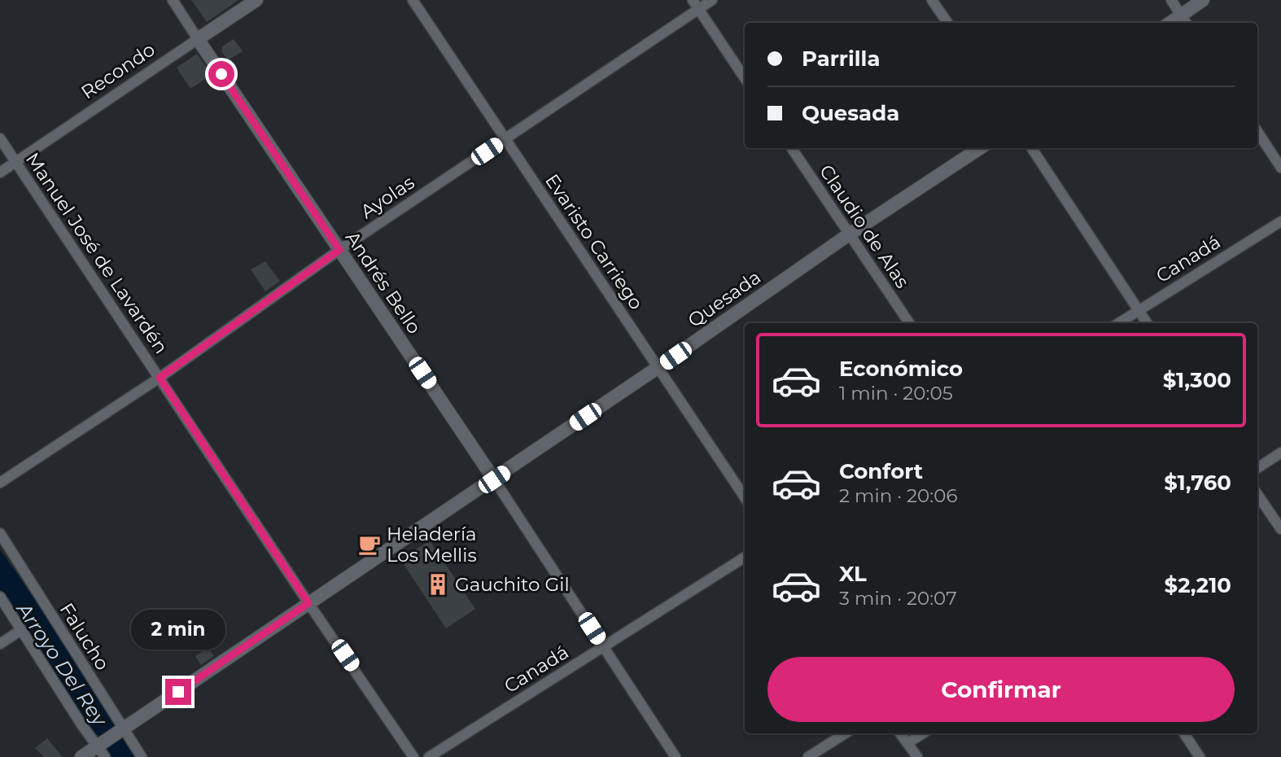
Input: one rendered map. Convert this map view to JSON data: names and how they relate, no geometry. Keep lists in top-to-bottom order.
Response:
{
  "streets": {
    "street": [
      "Recondo",
      "Ayolas",
      "Claudio de Alas",
      "Evaristo Carriego",
      "Manuel José de Lavardén",
      "Canadá",
      "Andrés Bello",
      "Quesada",
      "Falucho"
    ]
  },
  "crossings": [
    ["Recondo", "Manuel José de Lavardén"],
    ["Recondo", "Andrés Bello"],
    ["Ayolas", "Evaristo Carriego"],
    ["Ayolas", "Manuel José de Lavardén"],
    ["Ayolas", "Andrés Bello"],
    ["Claudio de Alas", "Quesada"],
    ["Evaristo Carriego", "Quesada"],
    ["Manuel José de Lavardén", "Quesada"],
    ["Canadá", "Andrés Bello"],
    ["Andrés Bello", "Quesada"],
    ["Quesada", "Falucho"]
  ],
  "water": ["Arroyo Del Rey"],
  "places": {
    "cafe": ["Heladería Los Mellis"],
    "building": ["Gauchito Gil"]
  },
  "page": {
    "banner": ["Parrilla", "Quesada"],
    "list": [
      {
        "name": "Económico",
        "note": "1 min · 20:05",
        "value": "$1,300"
      },
      {
        "name": "Confort",
        "note": "2 min · 20:06",
        "value": "$1,760"
      },
      {
        "name": "XL",
        "note": "3 min · 20:07",
        "value": "$2,210"
      }
    ],
    "bubble": "2 min",
    "buttons": "Confirmar"
  }
}
